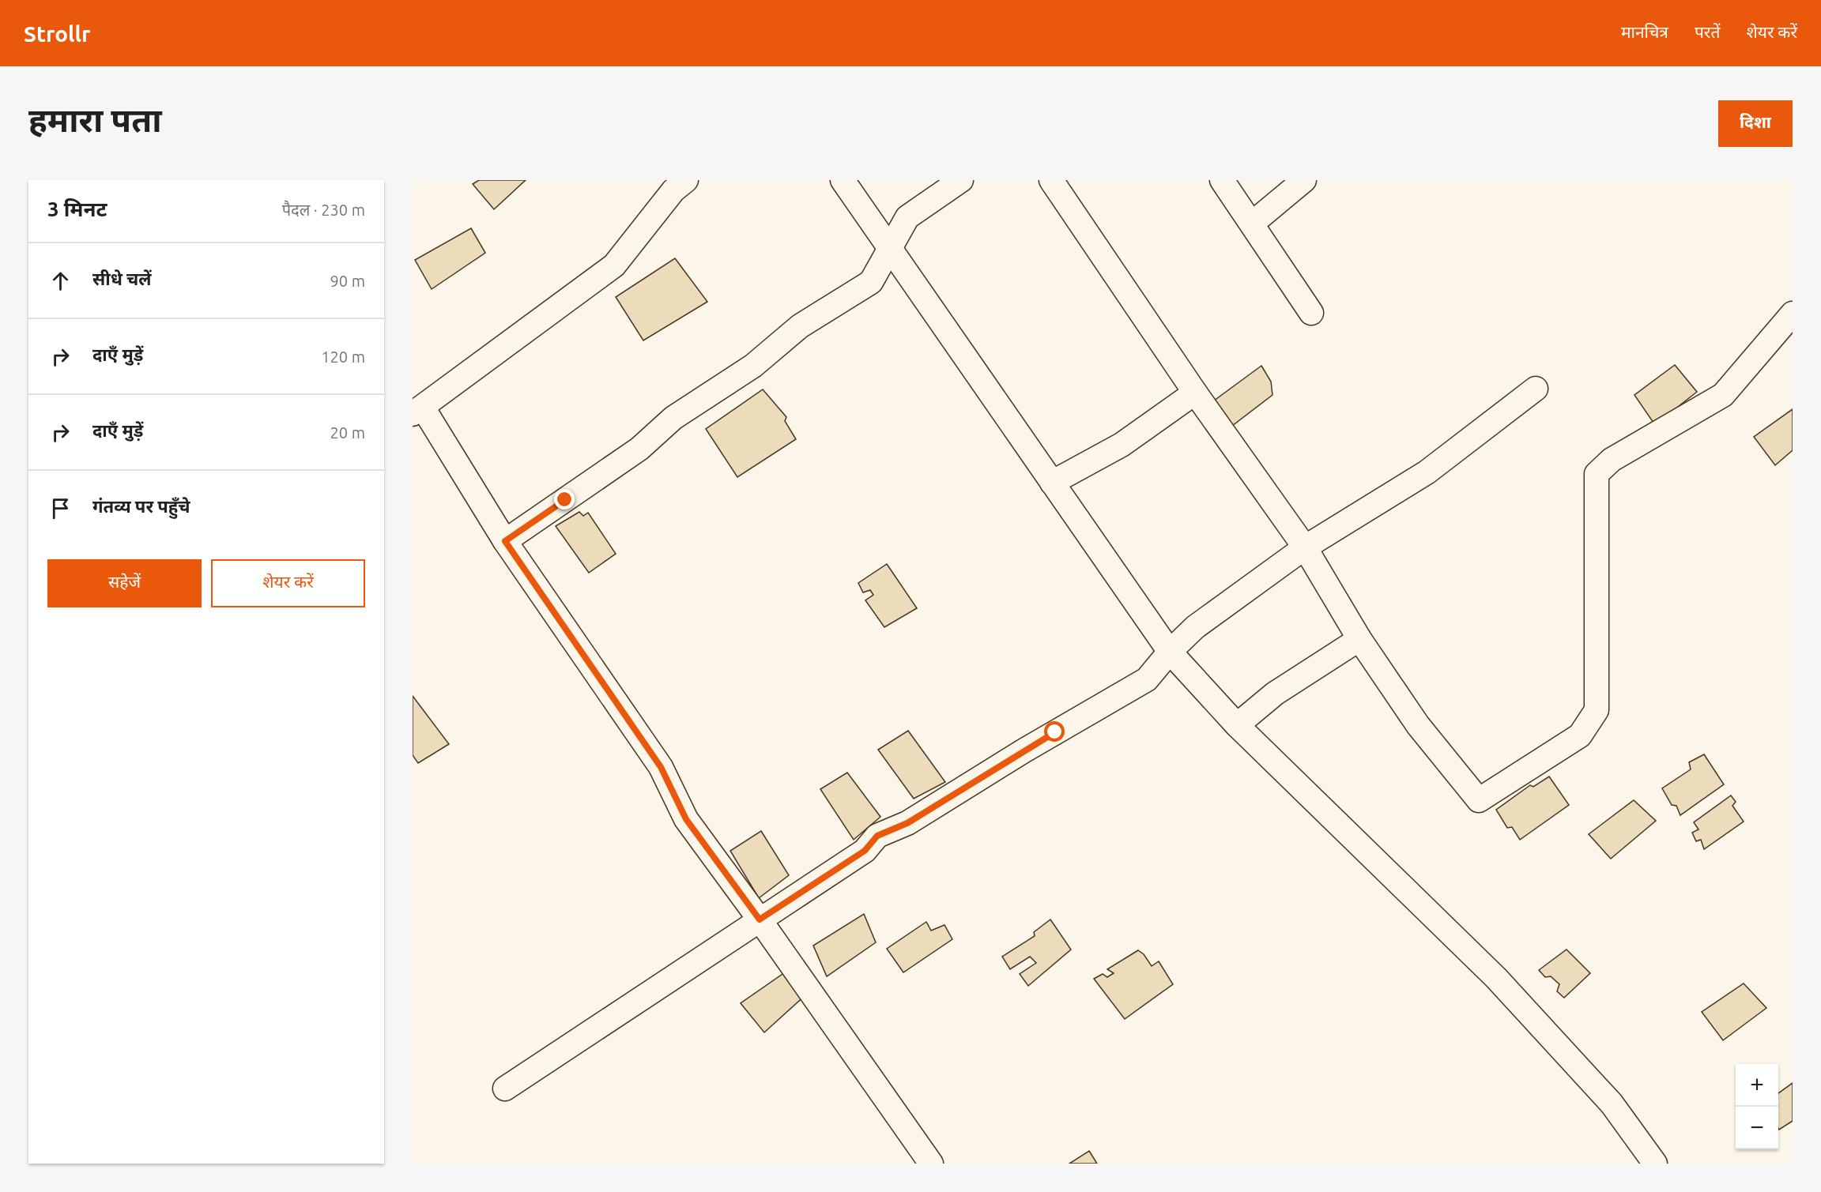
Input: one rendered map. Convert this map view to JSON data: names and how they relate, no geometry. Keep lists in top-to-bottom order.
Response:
{
  "page": {
    "header": "Strollr",
    "nav": ["मानचित्र", "परतें", "शेयर करें"],
    "buttons": [
      "दिशा",
      ["सहेजें", "शेयर करें"]
    ],
    "title": "हमारा पता",
    "heading": ["3 मिनट", "पैदल · 230 m"],
    "list": [
      ["सीधे चलें", "90 m"],
      ["दाएँ मुड़ें", "120 m"],
      ["दाएँ मुड़ें", "20 m"],
      "गंतव्य पर पहुँचे"
    ],
    "map_buttons": ["+", "−"]
  }
}
